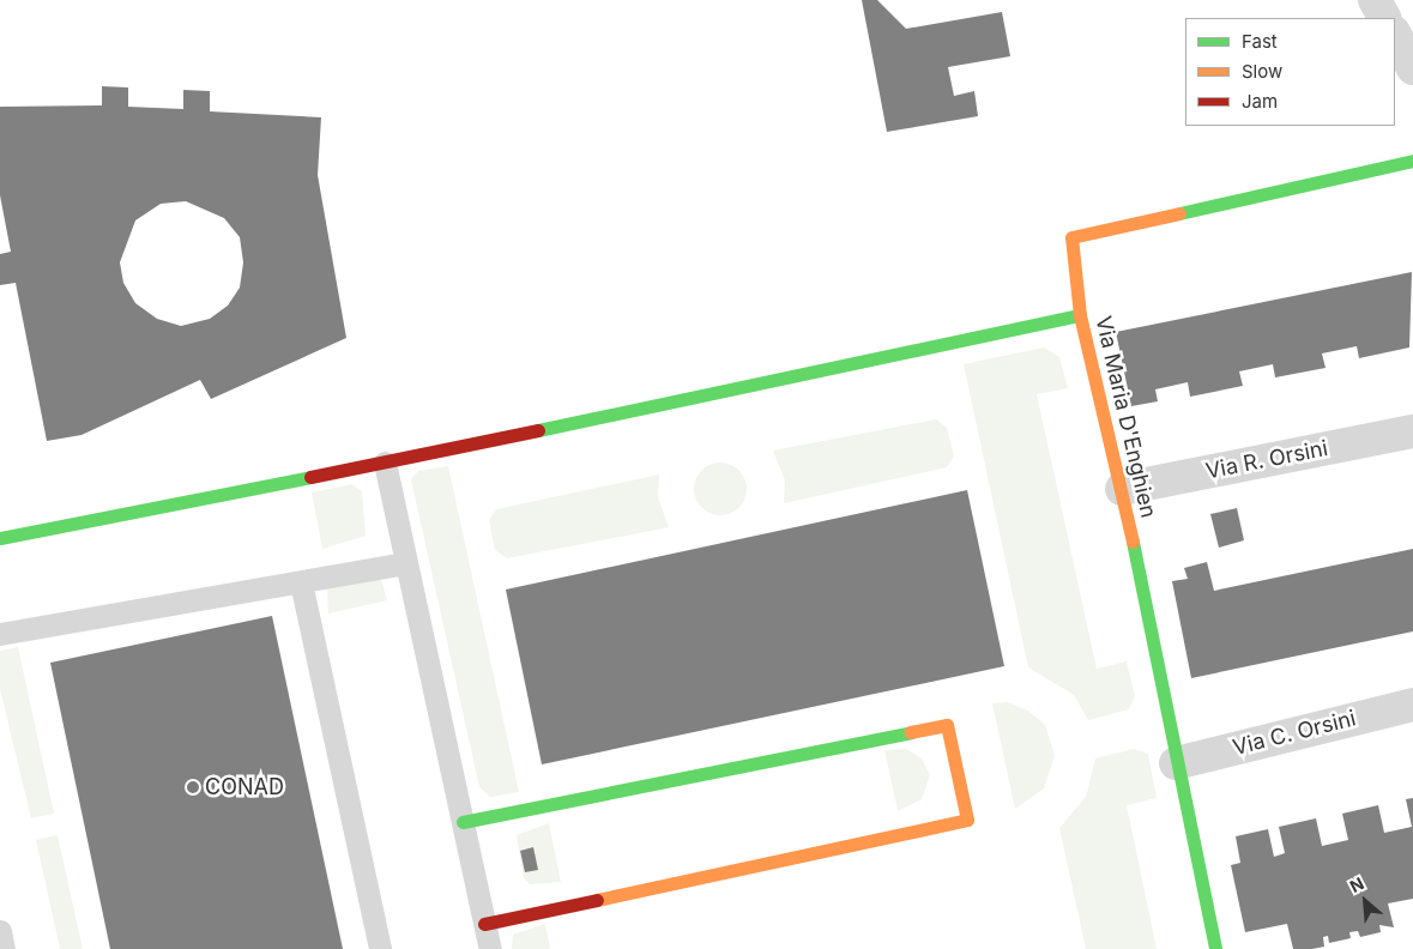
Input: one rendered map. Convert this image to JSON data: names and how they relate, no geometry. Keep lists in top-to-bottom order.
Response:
{
  "streets": {
    "street": ["Via Maria D'Enghien", "Via R. Orsini", "Via C. Orsini"]
  },
  "crossings": [
    ["Via Maria D'Enghien", "Via R. Orsini"],
    ["Via Maria D'Enghien", "Via C. Orsini"]
  ],
  "places": ["CONAD"],
  "legend": ["Fast", "Slow", "Jam"],
  "north": "top left"
}
